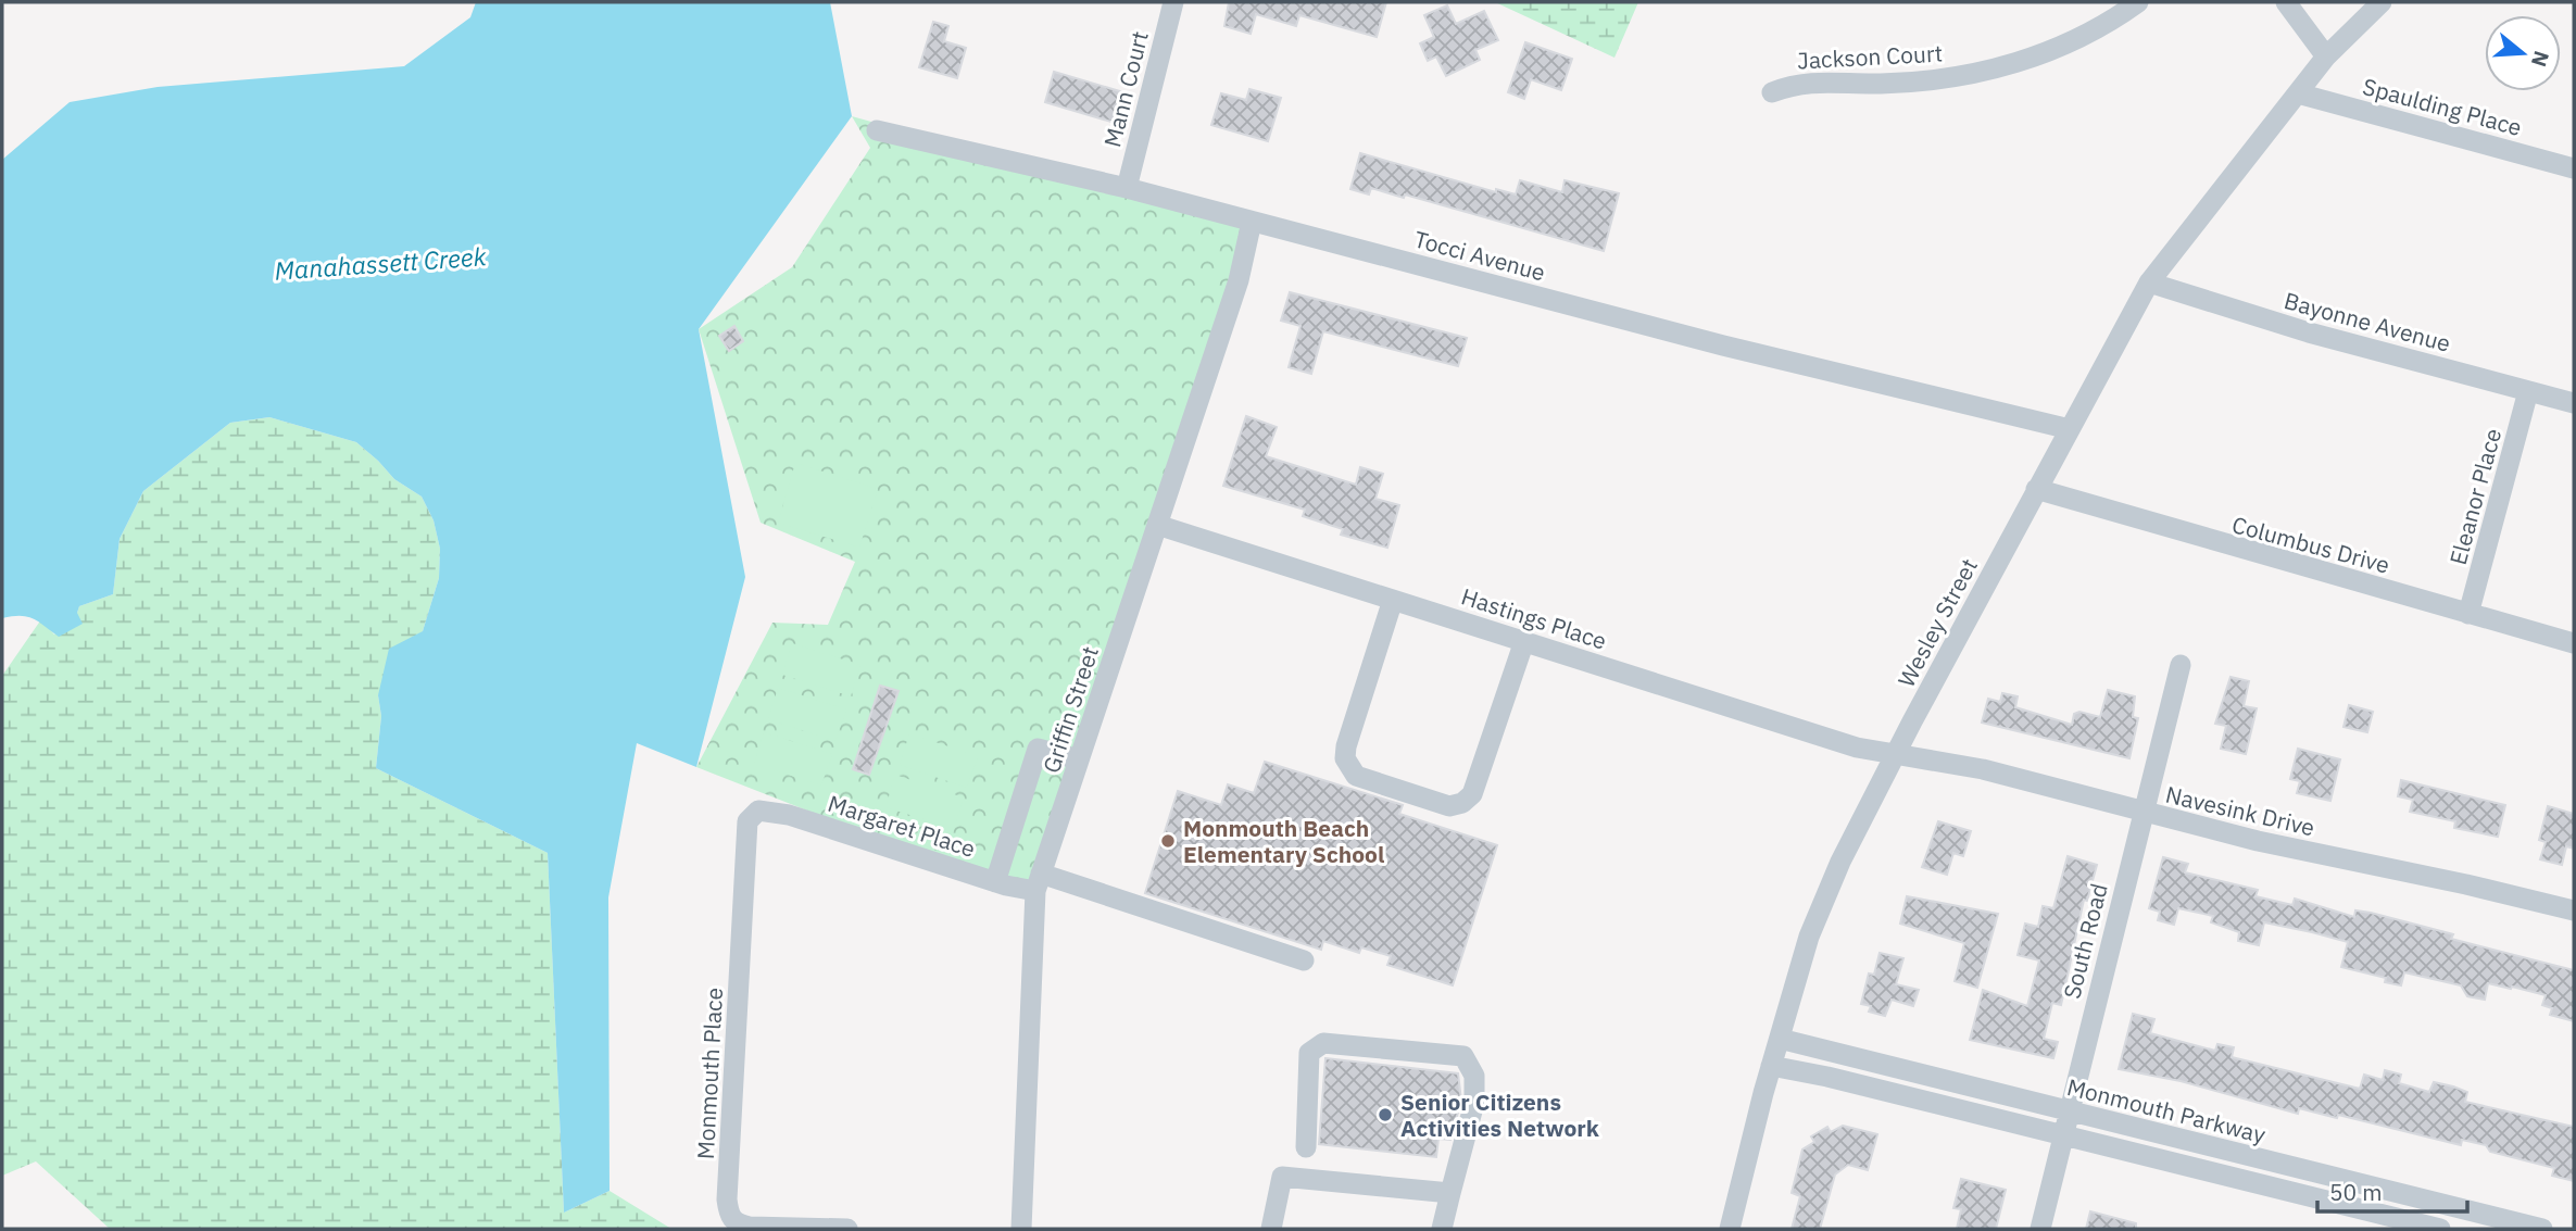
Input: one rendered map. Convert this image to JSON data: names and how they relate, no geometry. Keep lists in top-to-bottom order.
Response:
{
  "streets": {
    "street": [
      "Jackson Court",
      "Mann Court",
      "Spaulding Place",
      "Tocci Avenue",
      "Bayonne Avenue",
      "Eleanor Place",
      "Columbus Drive",
      "Hastings Place",
      "Wesley Street",
      "Griffin Street",
      "Navesink Drive",
      "Margaret Place",
      "South Road",
      "Monmouth Place",
      "Monmouth Parkway"
    ]
  },
  "crossings": [
    ["Mann Court", "Tocci Avenue"],
    ["Spaulding Place", "Wesley Street"],
    ["Tocci Avenue", "Wesley Street"],
    ["Tocci Avenue", "Griffin Street"],
    ["Bayonne Avenue", "Eleanor Place"],
    ["Bayonne Avenue", "Wesley Street"],
    ["Eleanor Place", "Columbus Drive"],
    ["Columbus Drive", "Wesley Street"],
    ["Hastings Place", "Wesley Street"],
    ["Hastings Place", "Griffin Street"],
    ["Hastings Place", "Navesink Drive"],
    ["Wesley Street", "Navesink Drive"],
    ["Wesley Street", "Monmouth Parkway"],
    ["Griffin Street", "Margaret Place"],
    ["Navesink Drive", "South Road"],
    ["Margaret Place", "Monmouth Place"],
    ["South Road", "Monmouth Parkway"]
  ],
  "water": ["Manahassett Creek"],
  "places": ["Monmouth Beach Elementary School", "Senior Citizens Activities Network"],
  "scale_bar": "50 m",
  "north": "right"
}
